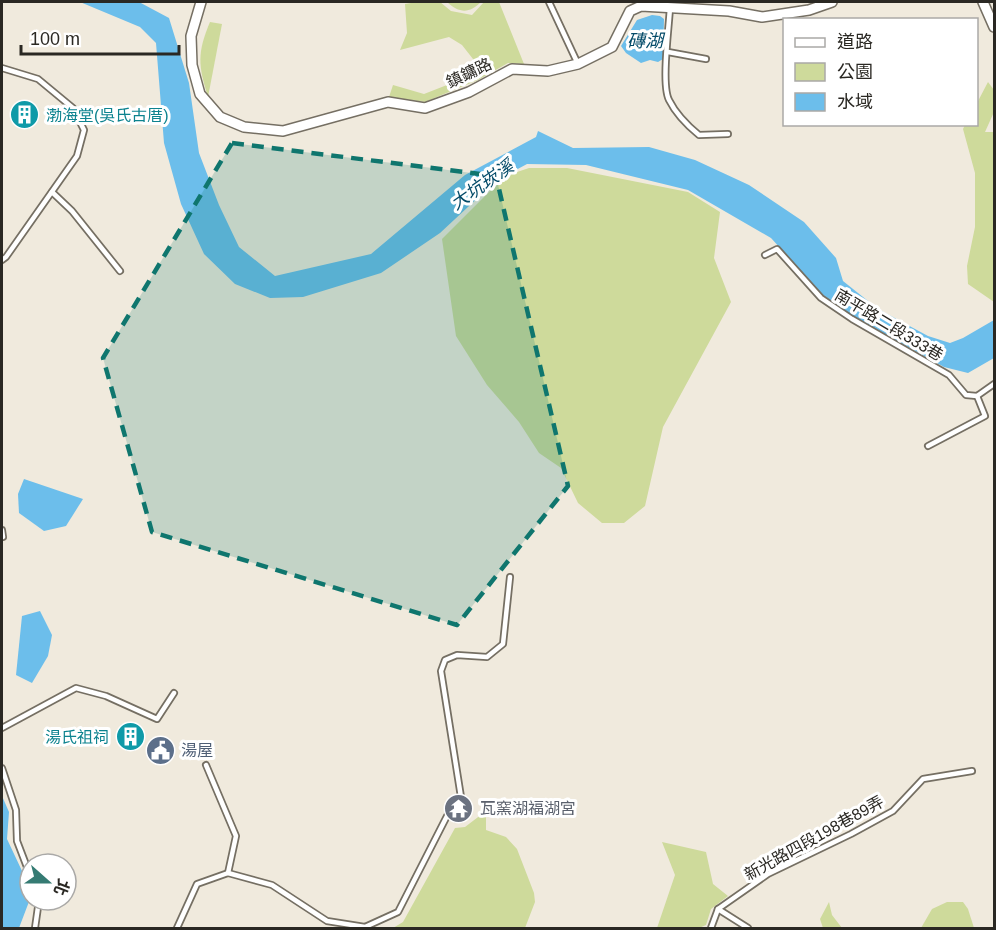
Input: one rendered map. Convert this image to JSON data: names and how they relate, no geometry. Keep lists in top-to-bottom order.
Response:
{
  "streets": {
    "street": ["鎮鏞路"],
    "lane": ["南平路二段333巷", "新光路四段198巷89弄"]
  },
  "water": ["磚湖", "大坑崁溪"],
  "places": {
    "building": ["渤海堂(吳氏古厝)", "湯氏祖祠"],
    "public building": ["湯屋"],
    "temple": ["瓦窯湖福湖宮"]
  },
  "legend": ["道路", "公園", "水域"],
  "scale_bar": "100 m",
  "north": "right"
}
